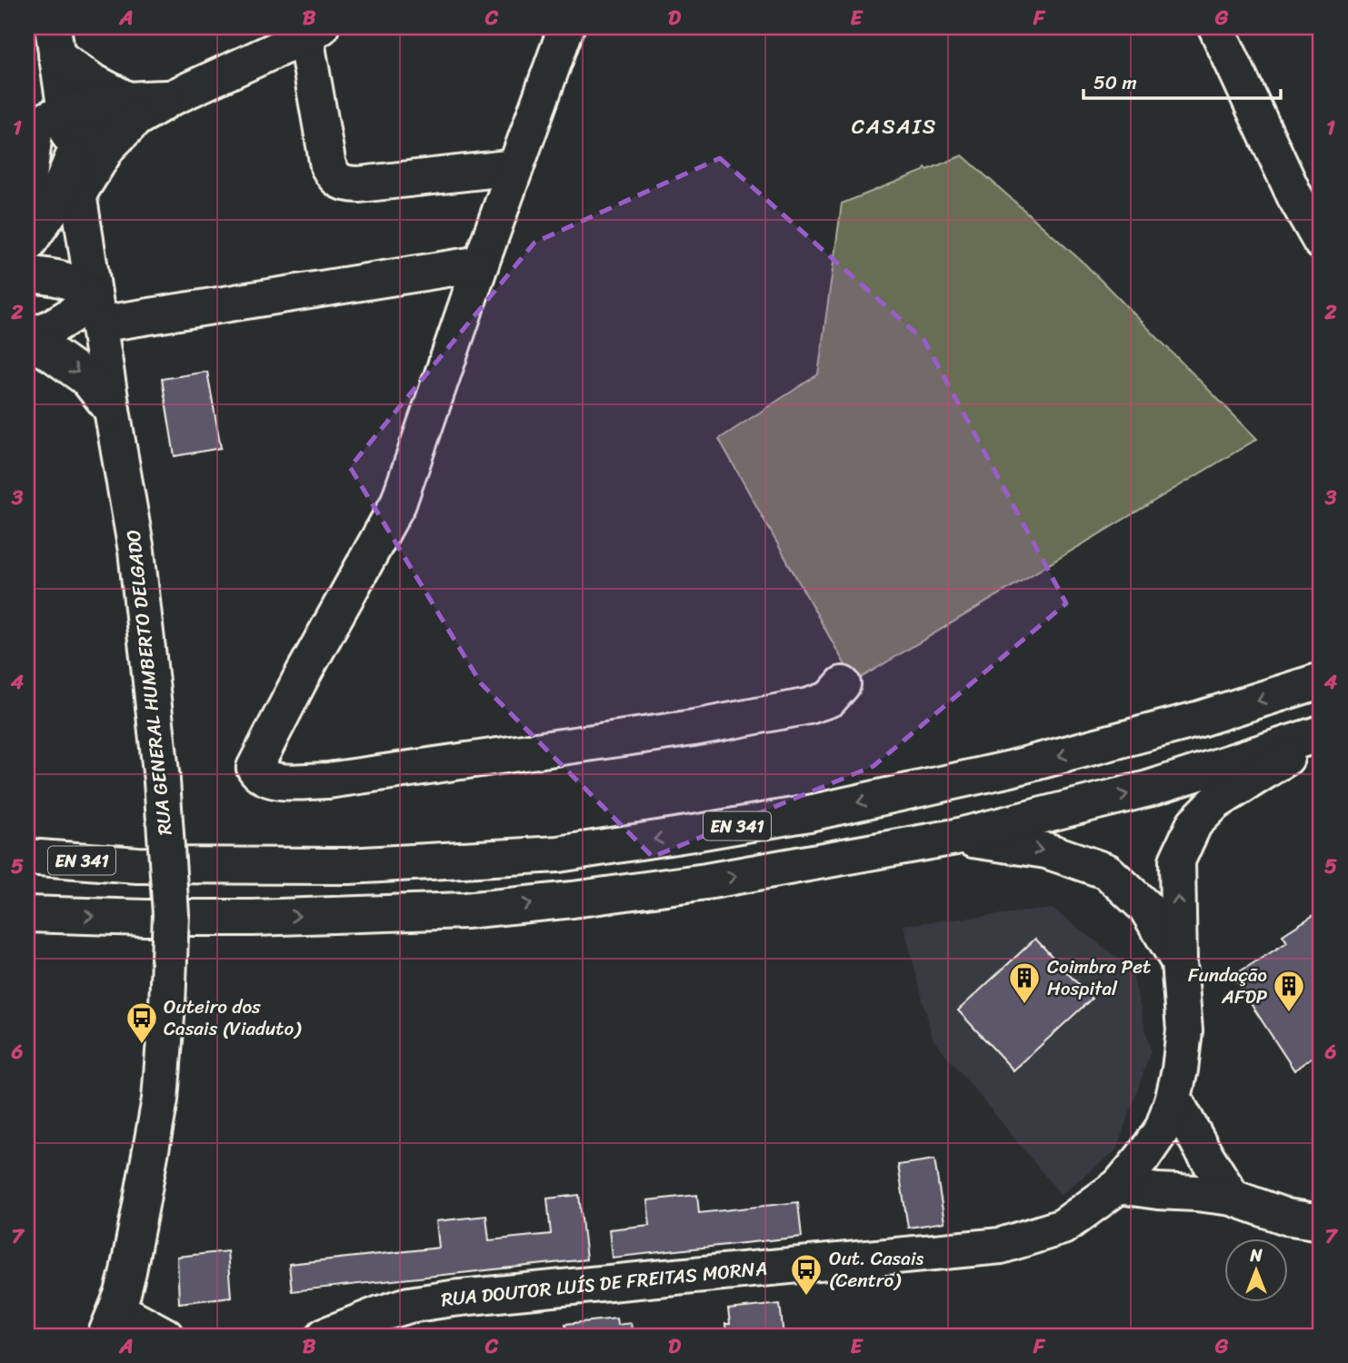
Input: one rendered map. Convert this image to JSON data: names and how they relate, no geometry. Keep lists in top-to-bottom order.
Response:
{
  "streets": {
    "main road": ["RUA GENERAL HUMBERTO DELGADO", "EN 341", "RUA DOUTOR LUÍS DE FREITAS MORNA"]
  },
  "districts": ["CASAIS"],
  "places": {
    "building": ["Coimbra Pet Hospital", "Fundação AFDP"],
    "bus stop": ["Outeiro dos Casais (Viaduto)", "Out. Casais (Centro)"]
  },
  "scale_bar": "50 m",
  "north": "top",
  "grid": {
    "columns": [
      "A",
      "B",
      "C",
      "D",
      "E",
      "F",
      "G"
    ],
    "rows": [
      "1",
      "2",
      "3",
      "4",
      "5",
      "6",
      "7"
    ]
  }
}
